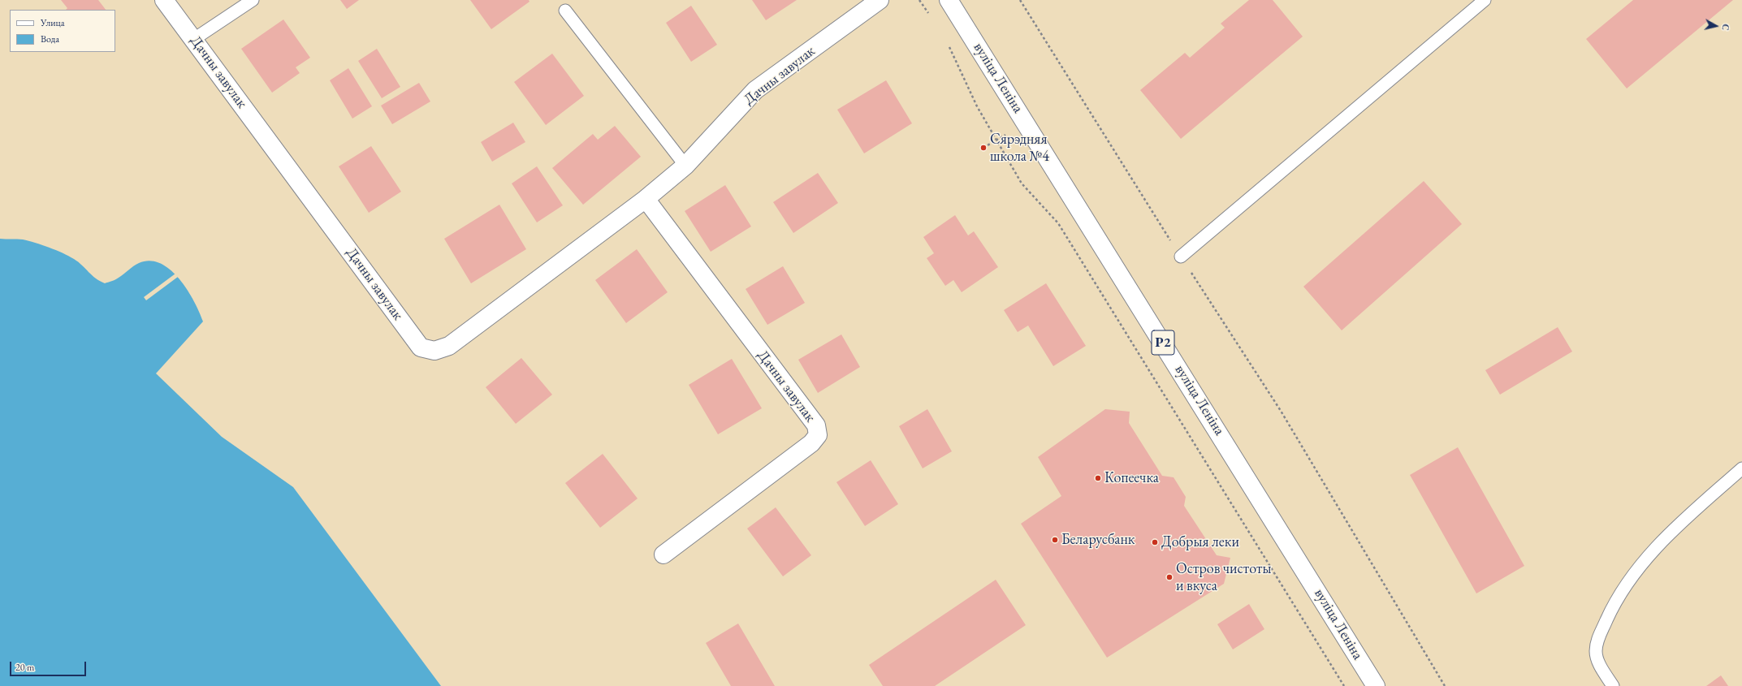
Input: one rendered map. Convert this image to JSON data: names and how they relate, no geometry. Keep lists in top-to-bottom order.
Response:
{
  "streets": {
    "street": ["Дачны завулак", "вуліца Леніна", "Р2"]
  },
  "places": [
    "Сярэдняя школа №4",
    "Копеечка",
    "Беларусбанк",
    "Добрыя леки",
    "Остров чистоты и вкуса"
  ],
  "legend": ["Улица", "Вода"],
  "scale_bar": "20 m",
  "north": "right"
}
